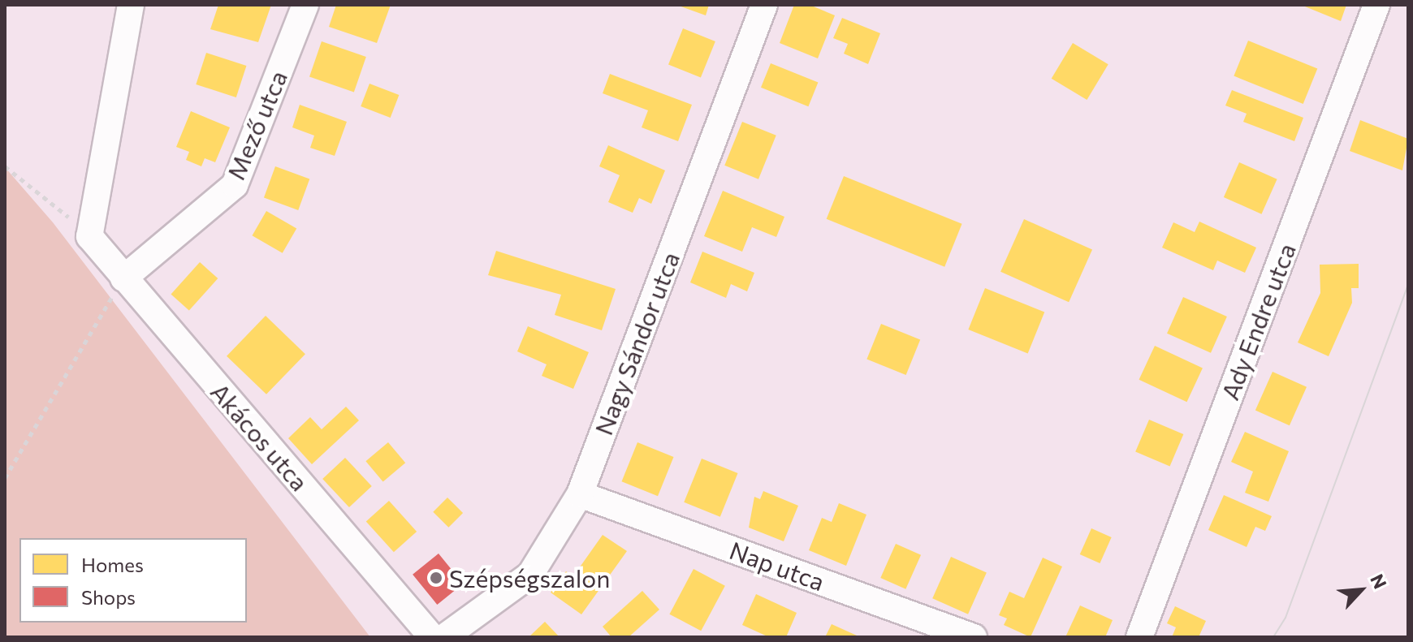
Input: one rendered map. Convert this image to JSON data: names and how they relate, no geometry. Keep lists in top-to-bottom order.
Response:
{
  "streets": {
    "street": [
      "Mező utca",
      "Ady Endre utca",
      "Nagy Sándor utca",
      "Akácos utca",
      "Nap utca"
    ]
  },
  "crossings": [
    ["Mező utca", "Akácos utca"],
    ["Nagy Sándor utca", "Nap utca"]
  ],
  "places": ["Szépségszalon"],
  "legend": ["Homes", "Shops"],
  "north": "top right"
}
